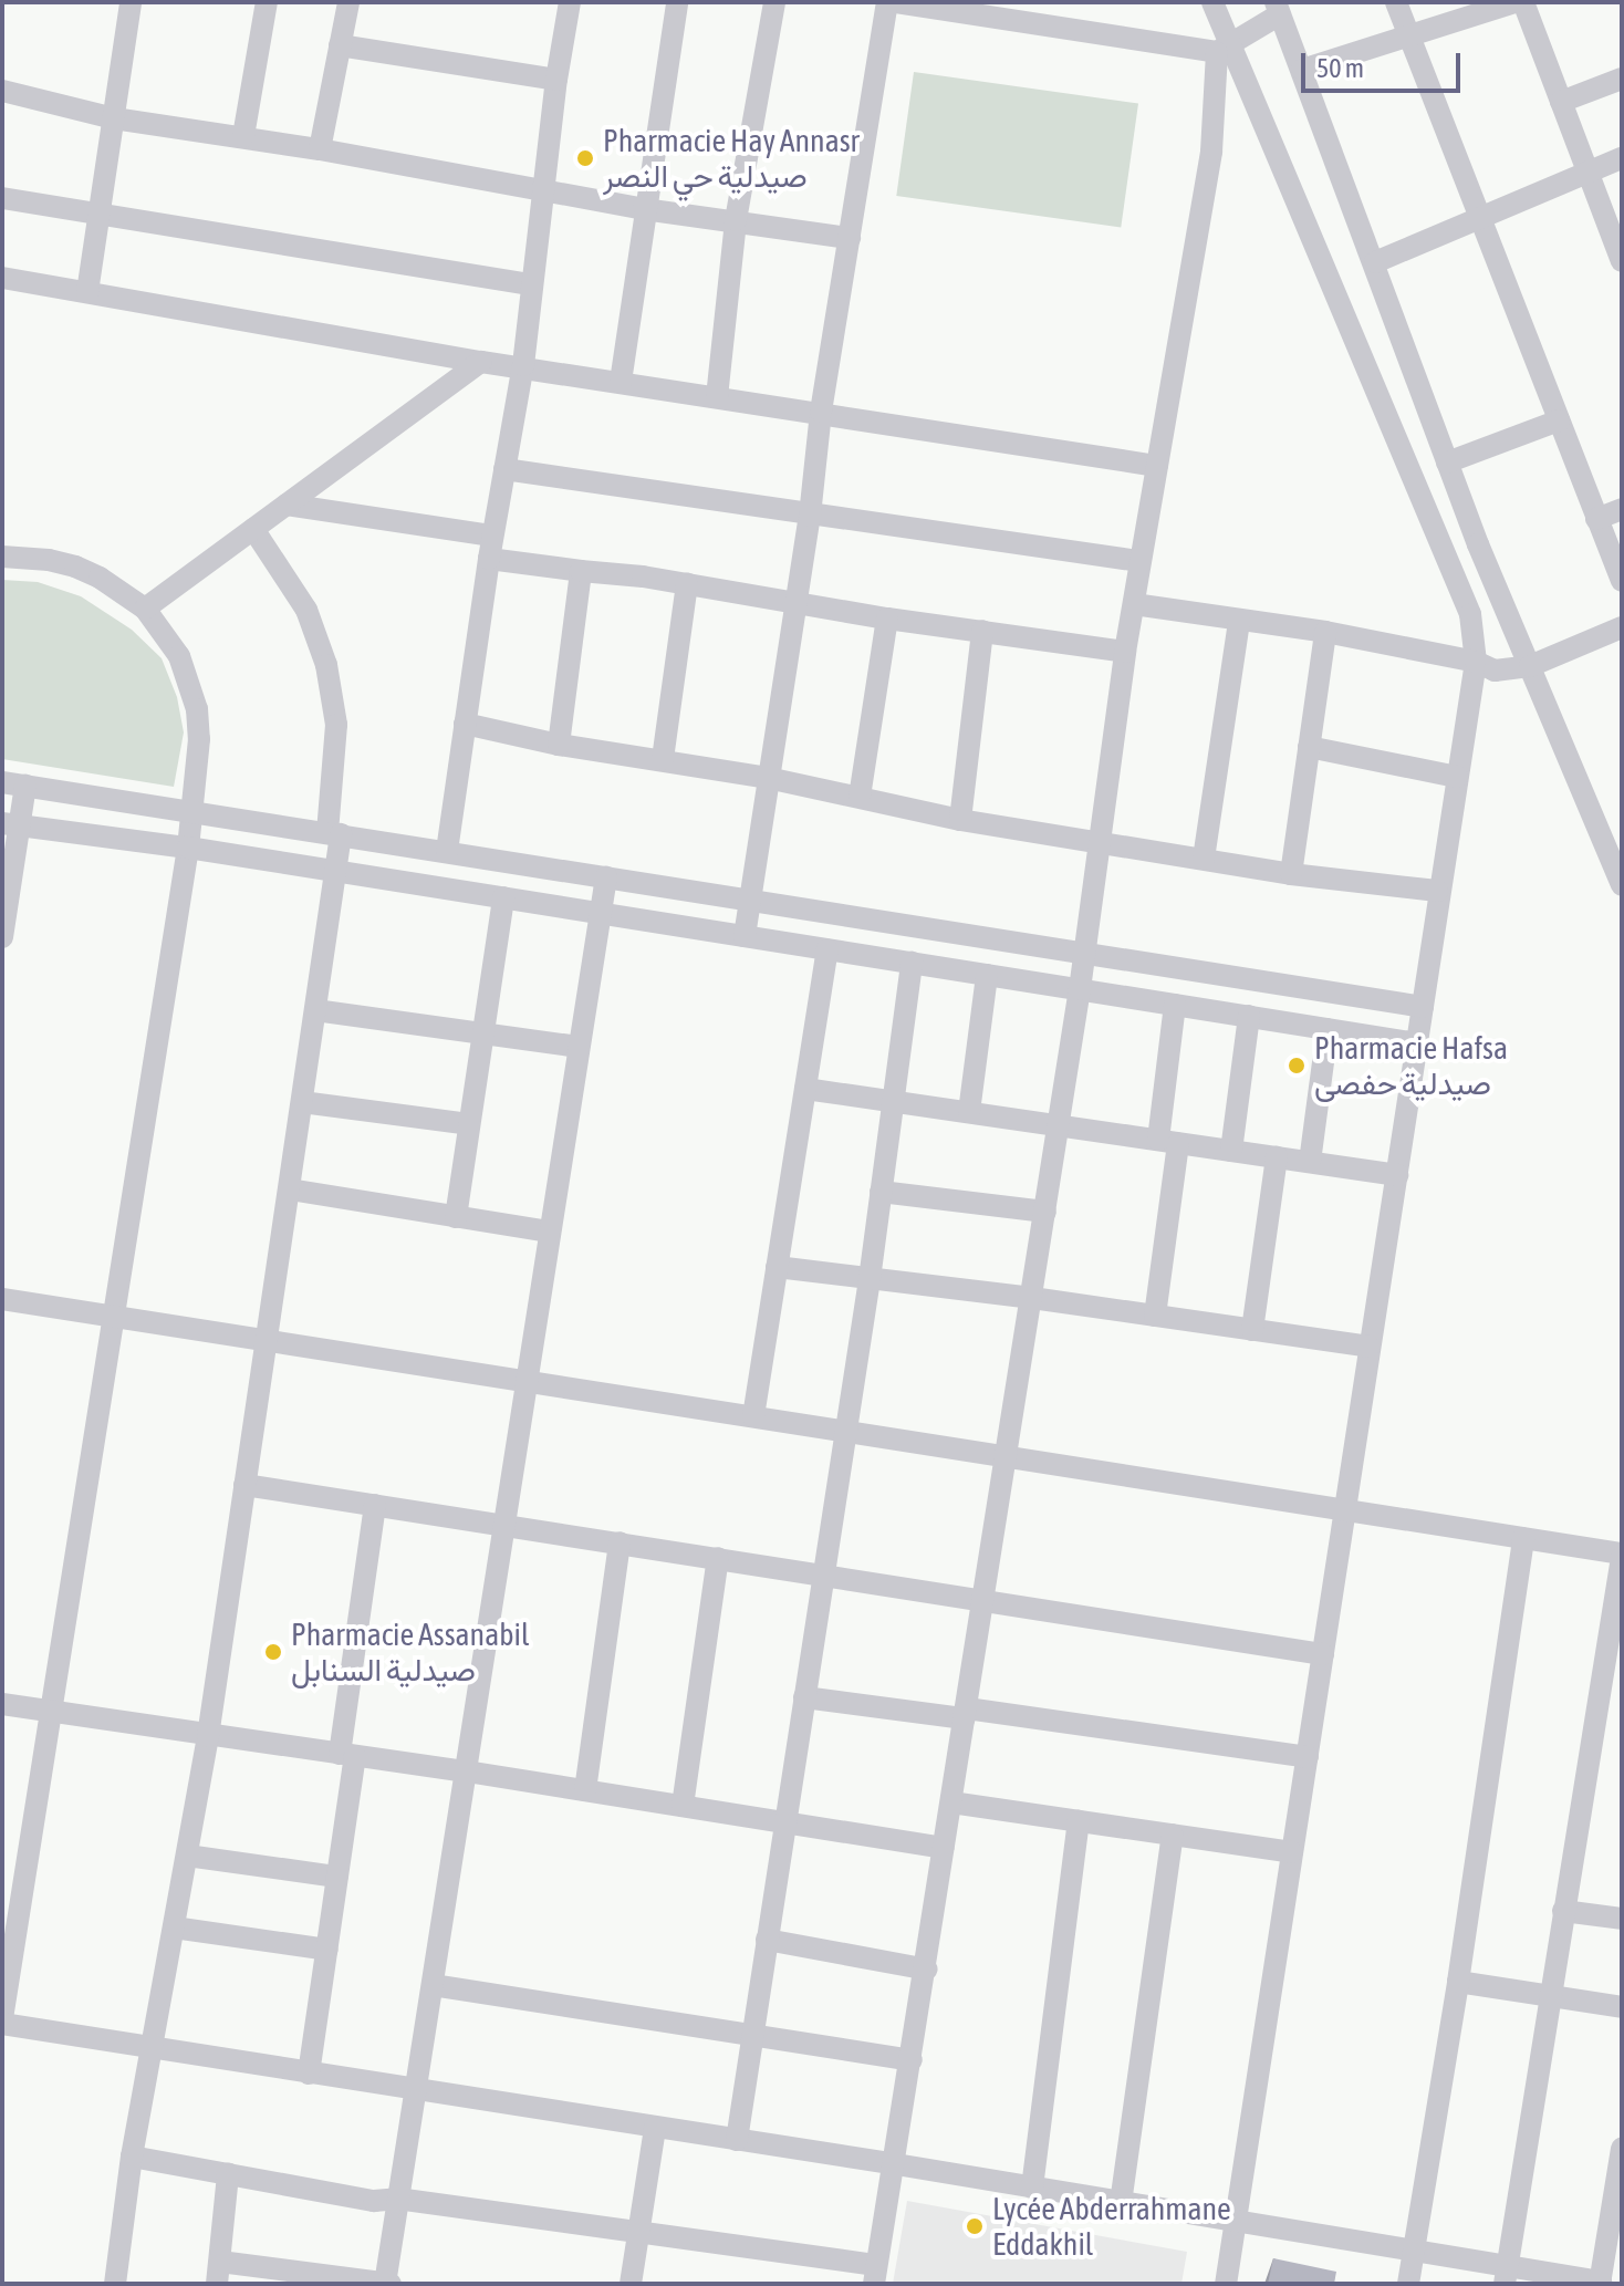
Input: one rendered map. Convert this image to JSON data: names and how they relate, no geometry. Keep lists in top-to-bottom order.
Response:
{
  "places": [
    "Pharmacie Hay Annasr صيدلية حي النصر",
    "Pharmacie Hafsa صيدلية حفصى",
    "Pharmacie Assanabil صيدلية السنابل",
    "Lycée Abderrahmane Eddakhil"
  ],
  "scale_bar": "50 m"
}
